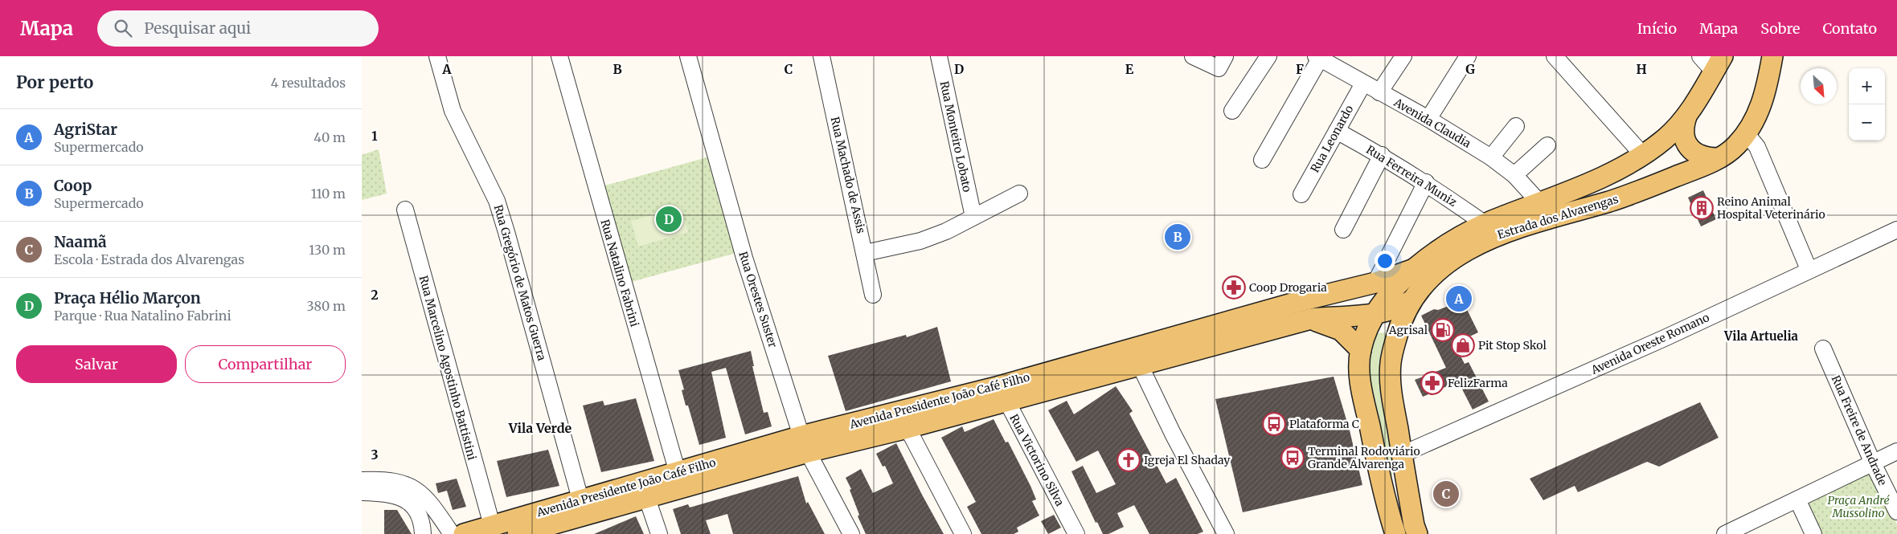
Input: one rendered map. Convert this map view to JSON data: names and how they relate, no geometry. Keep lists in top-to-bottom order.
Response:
{
  "streets": {
    "main road": ["Estrada dos Alvarengas", "Avenida Presidente João Café Filho"],
    "street": [
      "Avenida Claudia",
      "Rua Monteiro Lobato",
      "Rua Leonardo",
      "Rua Machado de Assis",
      "Rua Ferreira Muniz",
      "Rua Natalino Fabrini",
      "Rua Gregório de Matos Guerra",
      "Rua Orestes Suster",
      "Avenida Oreste Romano",
      "Rua Marcelino Agostinho Battistini",
      "Rua Freire de Andrade",
      "Rua Victorino Silva"
    ]
  },
  "crossings": [
    ["Avenida Claudia", "Rua Leonardo"],
    ["Avenida Claudia", "Estrada dos Alvarengas"],
    ["Rua Leonardo", "Rua Ferreira Muniz"],
    ["Rua Ferreira Muniz", "Estrada dos Alvarengas"],
    ["Estrada dos Alvarengas", "Avenida Oreste Romano"],
    ["Estrada dos Alvarengas", "Avenida Presidente João Café Filho"],
    ["Rua Natalino Fabrini", "Avenida Presidente João Café Filho"],
    ["Rua Gregório de Matos Guerra", "Avenida Presidente João Café Filho"],
    ["Rua Orestes Suster", "Avenida Presidente João Café Filho"],
    ["Rua Marcelino Agostinho Battistini", "Avenida Presidente João Café Filho"],
    ["Avenida Presidente João Café Filho", "Rua Victorino Silva"]
  ],
  "districts": ["Vila Artuelia", "Vila Verde"],
  "parks": ["Praça André Mussolino"],
  "places": {
    "building": ["Reino Animal Hospital Veterinário"],
    "pharmacy": ["Coop Drogaria", "FelizFarma"],
    "fuel station": ["Agrisal"],
    "shop": ["Pit Stop Skol"],
    "bus stop": ["Plataforma C", "Terminal Rodoviário Grande Alvarenga"],
    "church": ["Igreja El Shaday"]
  },
  "north": "bottom right",
  "page": {
    "header": "Mapa",
    "search": "Pesquisar aqui",
    "nav": [
      "Início",
      "Mapa",
      "Sobre",
      "Contato"
    ],
    "heading": ["Por perto", "4 resultados"],
    "map_buttons": ["+", "−"],
    "list": [
      {
        "mark": "A",
        "name": "AgriStar",
        "note": "Supermercado",
        "value": "40 m"
      },
      {
        "mark": "B",
        "name": "Coop",
        "note": "Supermercado",
        "value": "110 m"
      },
      {
        "mark": "C",
        "name": "Naamã",
        "note": "Escola · Estrada dos Alvarengas",
        "value": "130 m"
      },
      {
        "mark": "D",
        "name": "Praça Hélio Marçon",
        "note": "Parque · Rua Natalino Fabrini",
        "value": "380 m"
      }
    ],
    "pins": [
      "D",
      "B",
      "A",
      "C"
    ],
    "buttons": ["Salvar", "Compartilhar"]
  },
  "grid": {
    "columns": [
      "A",
      "B",
      "C",
      "D",
      "E",
      "F",
      "G",
      "H"
    ],
    "rows": ["1", "2", "3"]
  }
}
